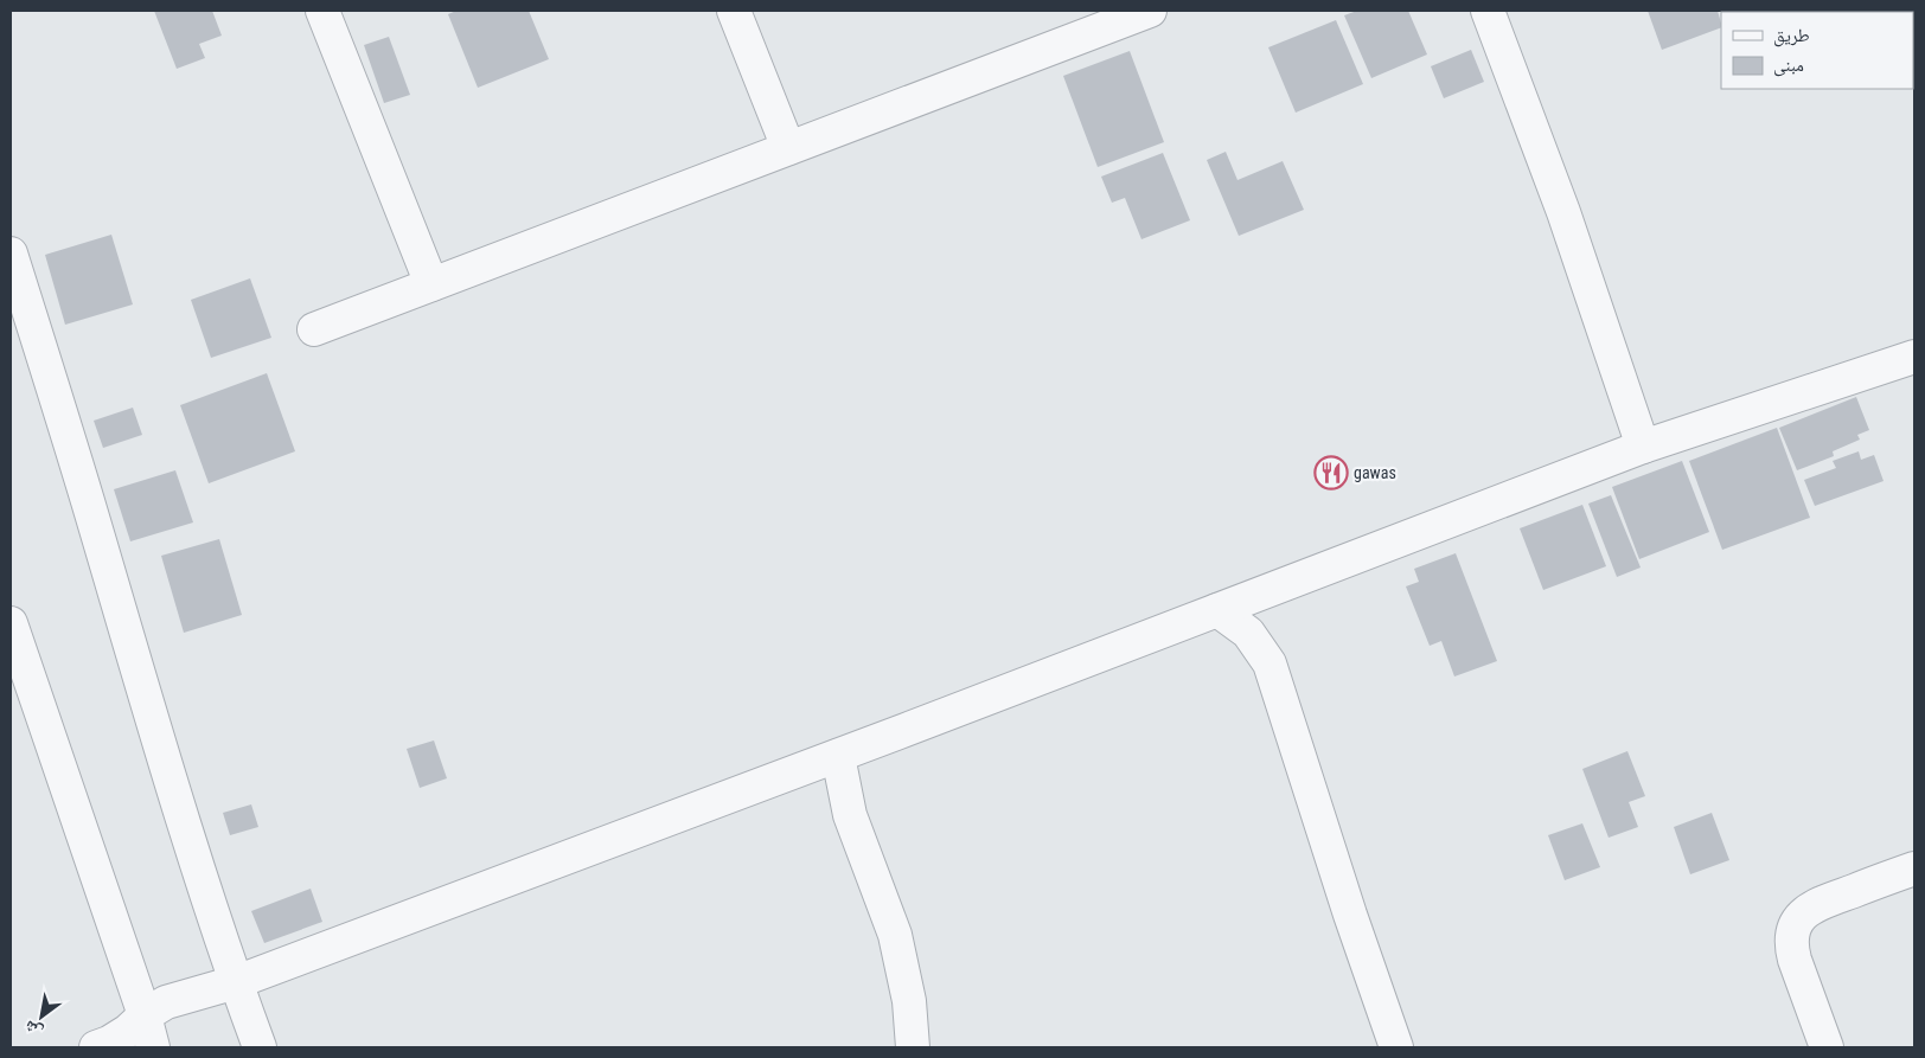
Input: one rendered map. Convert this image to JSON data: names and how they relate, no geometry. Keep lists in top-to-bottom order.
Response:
{
  "places": {
    "restaurant": ["gawas"]
  },
  "legend": ["طريق", "مبنى"],
  "north": "bottom left"
}
